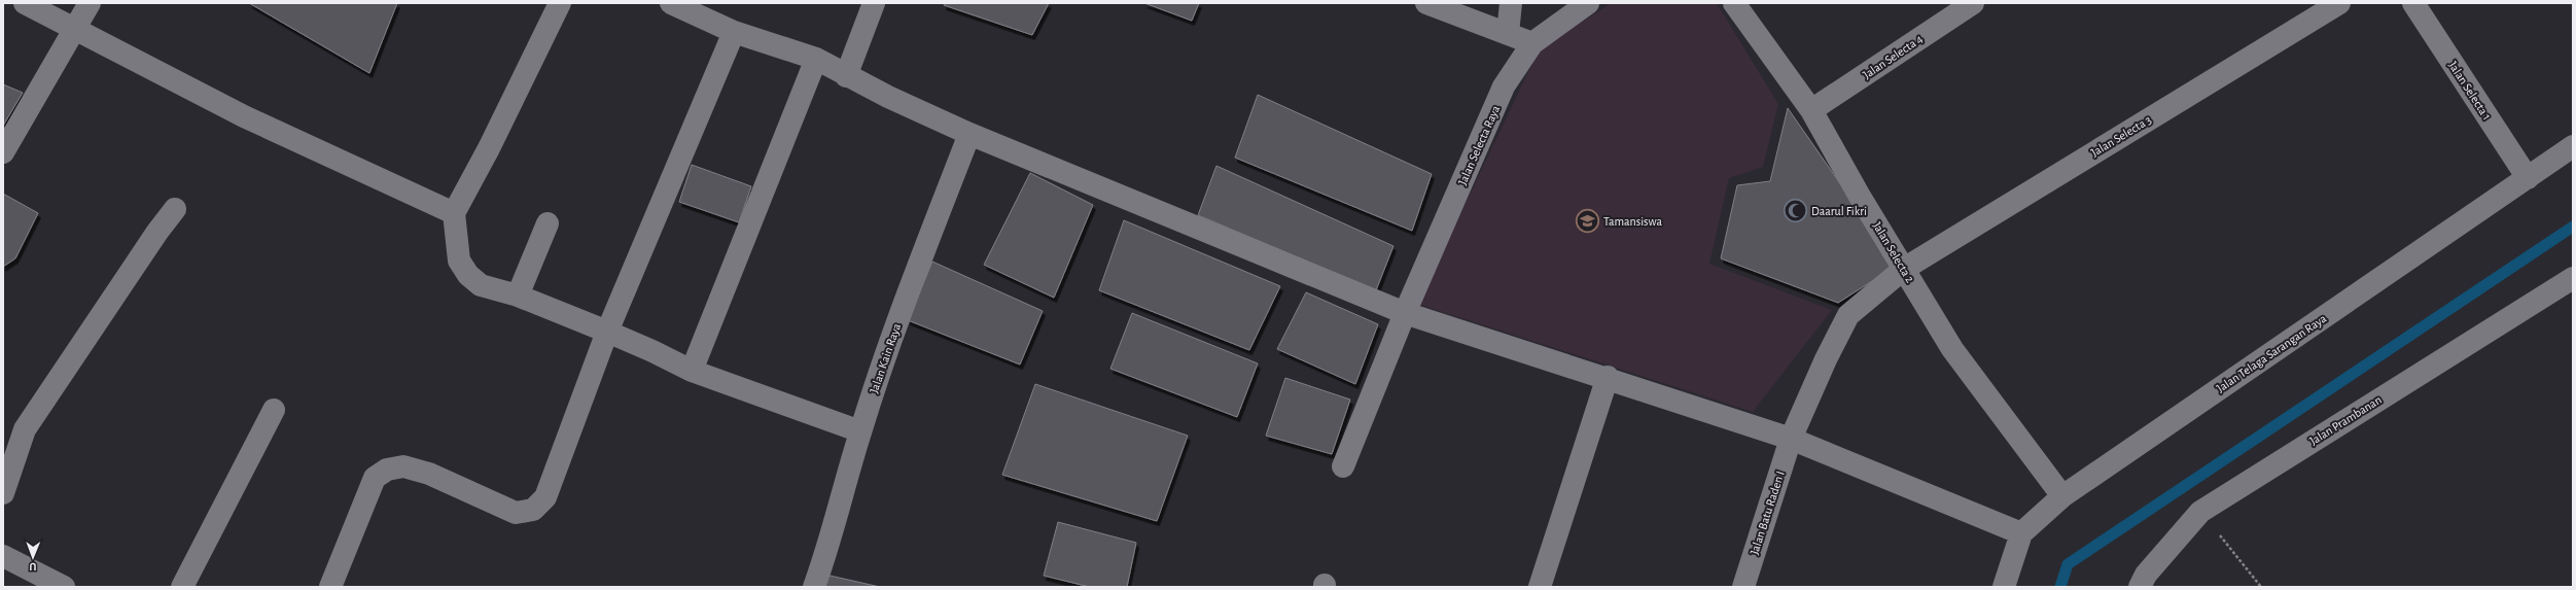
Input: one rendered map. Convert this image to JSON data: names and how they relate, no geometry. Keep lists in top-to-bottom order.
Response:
{
  "streets": {
    "street": [
      "Jalan Selecta 4",
      "Jalan Selecta 1",
      "Jalan Selecta 3",
      "Jalan Selecta Raya",
      "Jalan Selecta 2",
      "Jalan Telaga Sarangan Raya",
      "Jalan Kain Raya",
      "Jalan Prambanan",
      "Jalan Batu Raden I"
    ]
  },
  "crossings": [
    ["Jalan Selecta 4", "Jalan Selecta 2"],
    ["Jalan Selecta 1", "Jalan Telaga Sarangan Raya"],
    ["Jalan Selecta 3", "Jalan Selecta 2"],
    ["Jalan Selecta 3", "Jalan Batu Raden I"],
    ["Jalan Selecta 2", "Jalan Telaga Sarangan Raya"]
  ],
  "places": {
    "mosque": ["Daarul Fikri"],
    "school or university": ["Tamansiswa"]
  },
  "north": "bottom"
}
